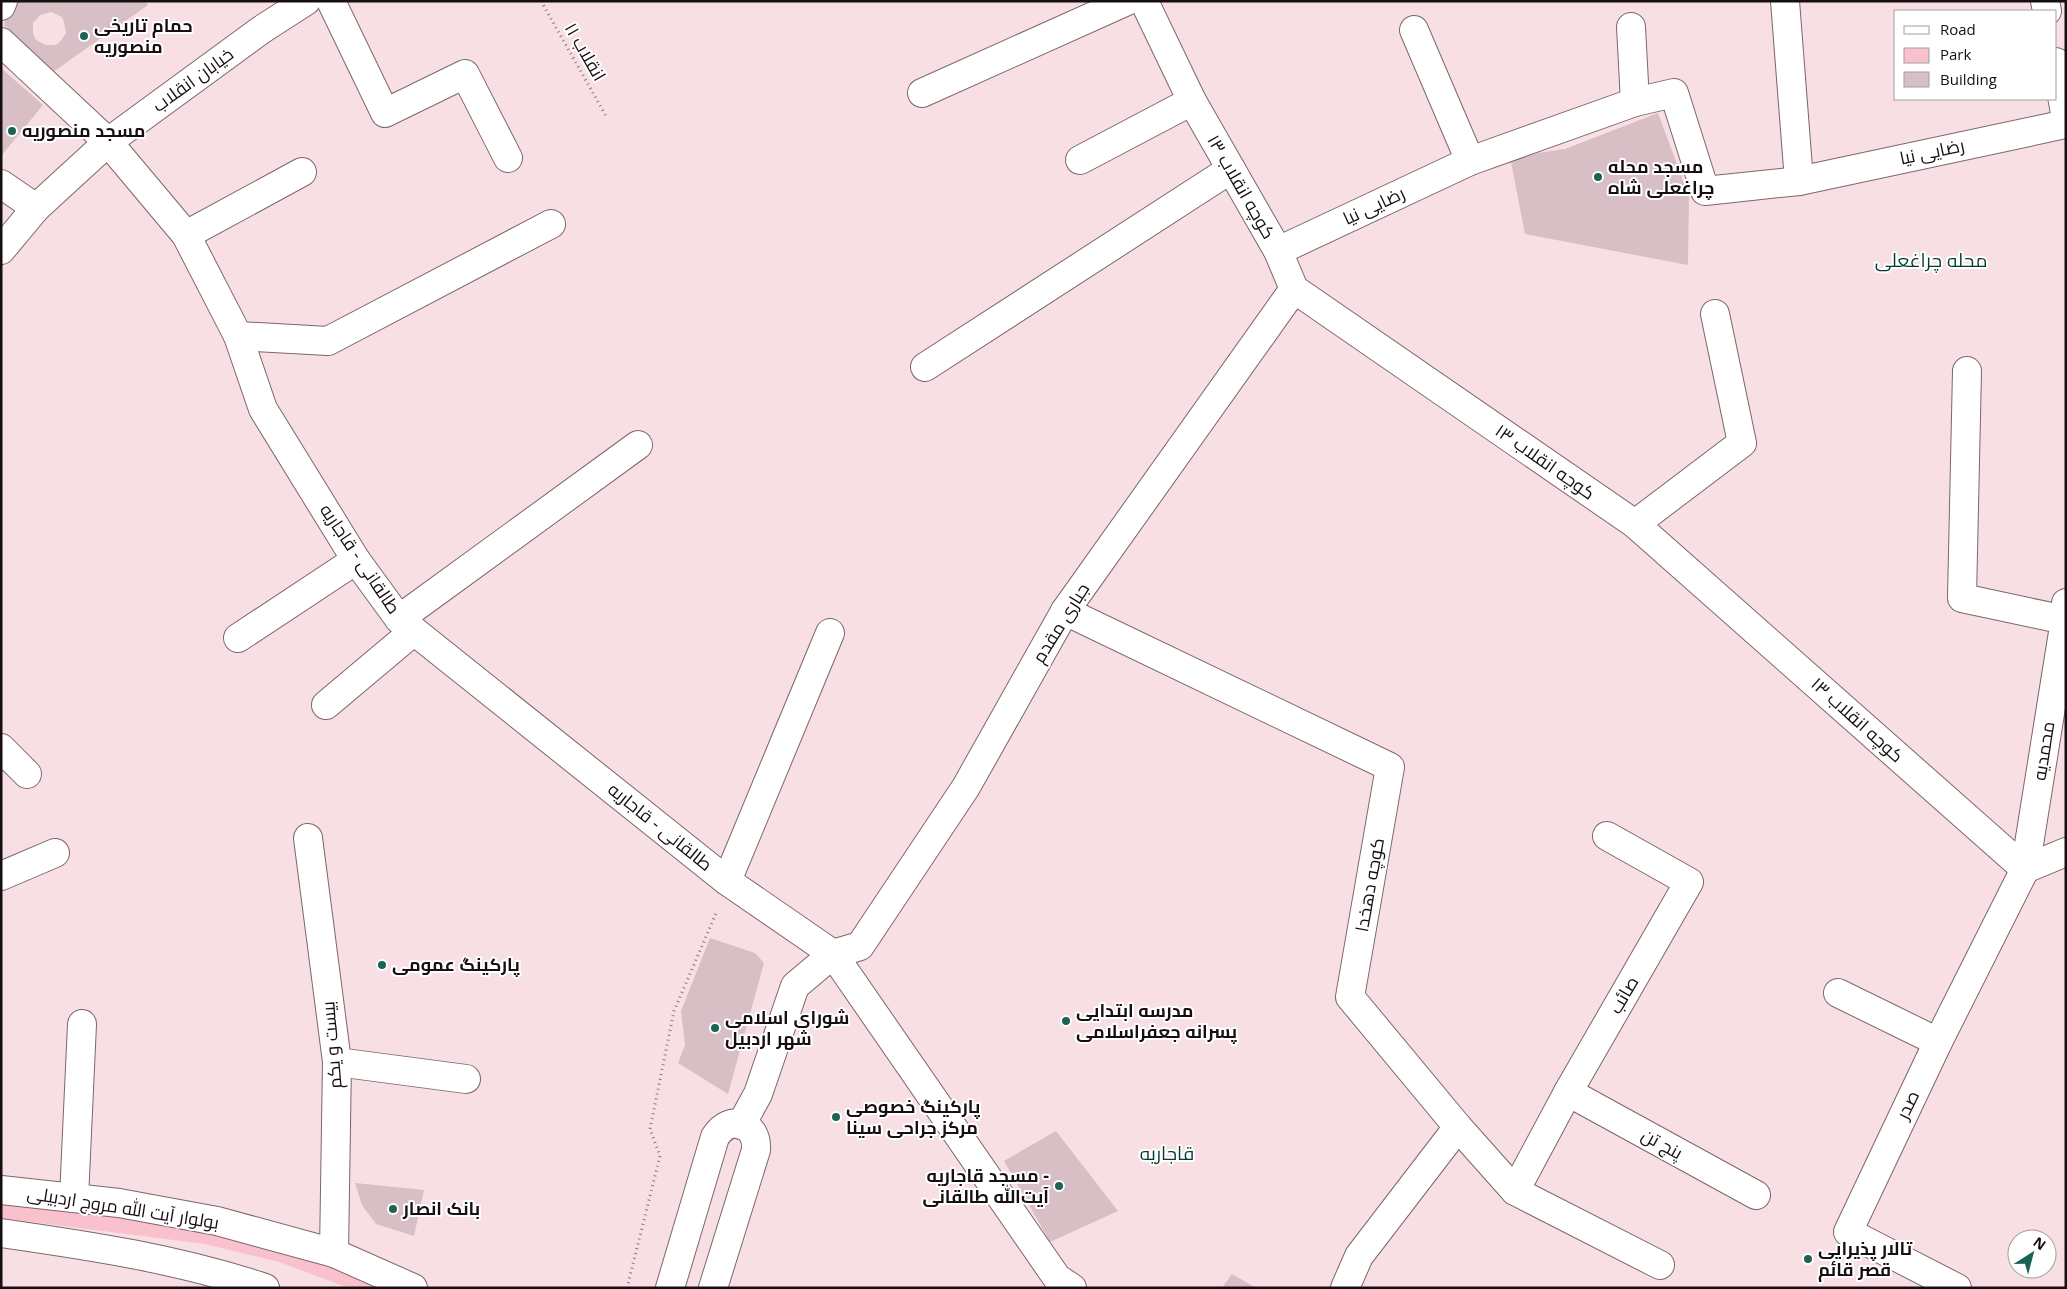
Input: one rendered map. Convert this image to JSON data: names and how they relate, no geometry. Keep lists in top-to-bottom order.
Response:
{
  "streets": {
    "street": [
      "خیابان انقلاب",
      "رضایی نیا",
      "کوچه انقلاب ۱۳",
      "طالقانی - قاجاریه",
      "جباری مقدم",
      "محمدیه",
      "کوچه دهخدا",
      "صائب",
      "بیست و یکم",
      "صدر",
      "پنج تن",
      "بولوار آیت الله مروج اردبیلی"
    ],
    "path": ["انقلاب ۱۱"]
  },
  "crossings": [
    ["خیابان انقلاب", "طالقانی - قاجاریه"],
    ["رضایی نیا", "کوچه انقلاب ۱۳"],
    ["کوچه انقلاب ۱۳", "جباری مقدم"],
    ["کوچه انقلاب ۱۳", "محمدیه"],
    ["کوچه انقلاب ۱۳", "صدر"],
    ["طالقانی - قاجاریه", "جباری مقدم"],
    ["جباری مقدم", "کوچه دهخدا"],
    ["محمدیه", "صدر"],
    ["صائب", "پنج تن"],
    ["بیست و یکم", "بولوار آیت الله مروج اردبیلی"]
  ],
  "districts": ["محله چراغعلی", "قاجاریه"],
  "places": [
    "حمام تاریخی منصوریه",
    "مسجد منصوریه",
    "مسجد محله چراغعلی شاه",
    "پارکینگ عمومی",
    "مدرسه ابتدایی پسرانه جعفراسلامی",
    "شورای اسلامی شهر اردبیل",
    "پارکینگ خصوصی مرکز جراحی سینا",
    "مسجد قاجاریه - آیت‌الله طالقانی",
    "بانک انصار",
    "تالار پذیرایی قصر قائم"
  ],
  "legend": ["Road", "Park", "Building"],
  "north": "top right"
}
